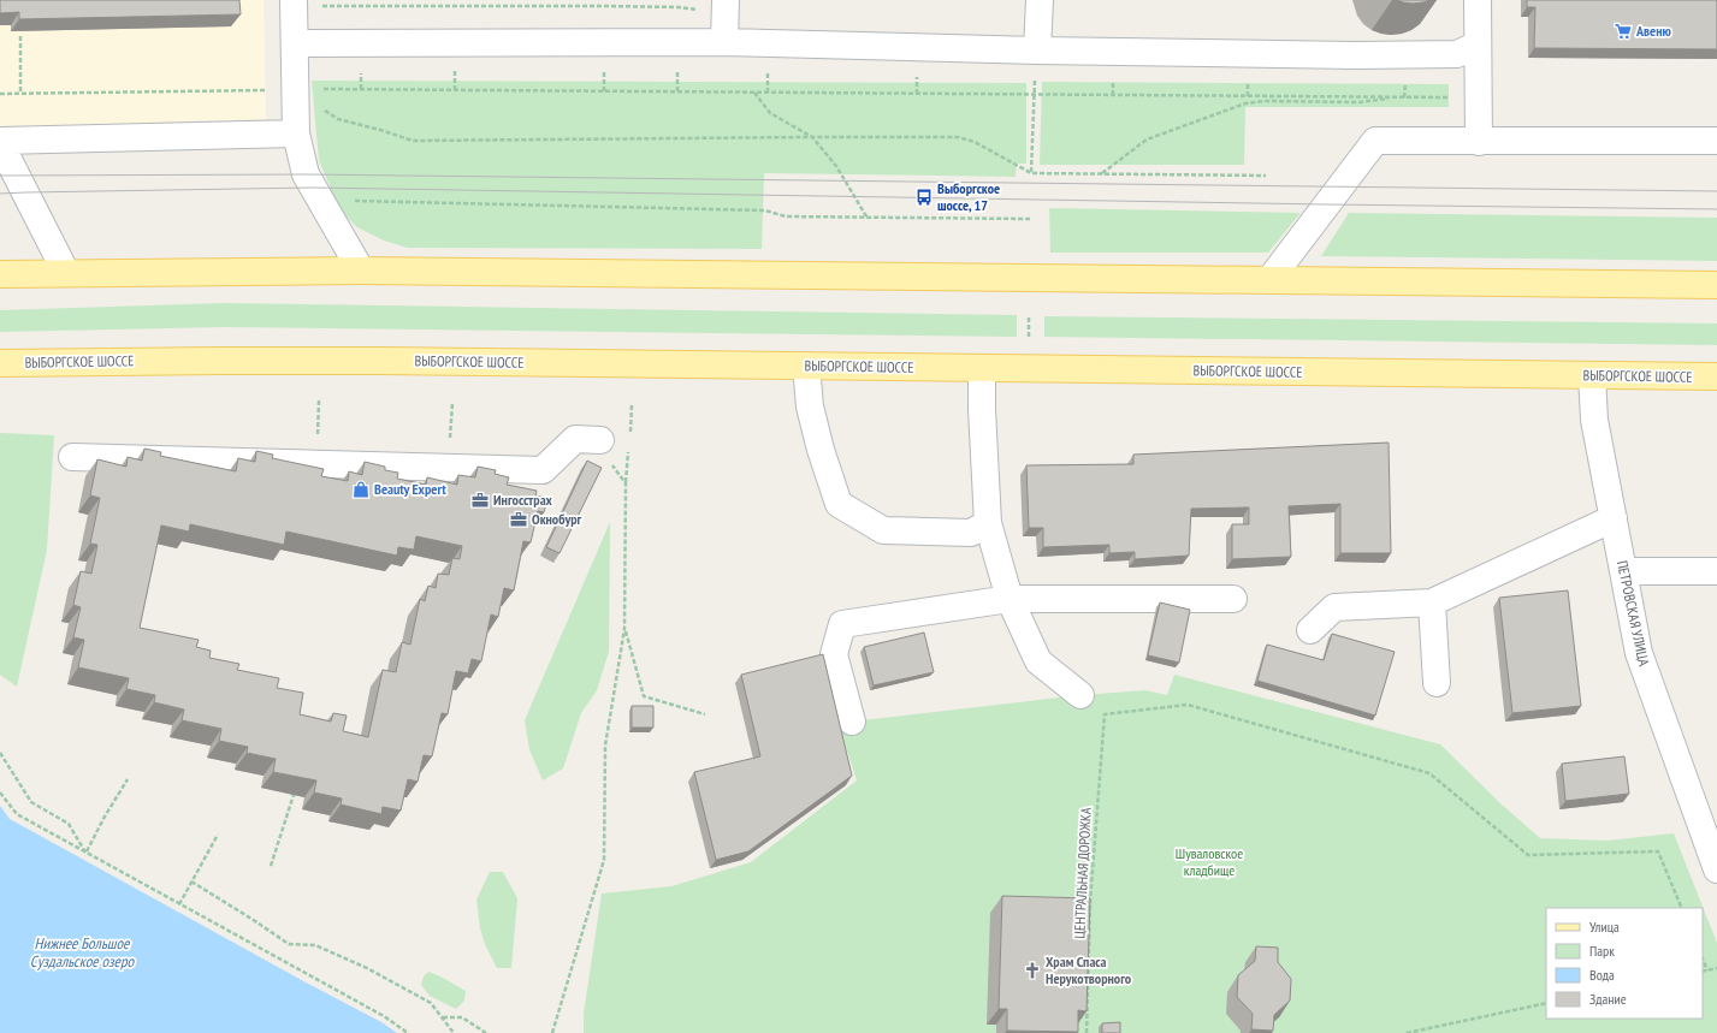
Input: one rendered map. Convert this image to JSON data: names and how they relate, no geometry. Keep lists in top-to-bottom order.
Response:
{
  "streets": {
    "main road": ["ВЫБОРГСКОЕ ШОССЕ"],
    "street": ["ПЕТРОВСКАЯ УЛИЦА"],
    "path": ["ЦЕНТРАЛЬНАЯ ДОРОЖКА"]
  },
  "crossings": [
    ["ВЫБОРГСКОЕ ШОССЕ", "ПЕТРОВСКАЯ УЛИЦА"]
  ],
  "water": ["Нижнее Большое Суздальское озеро"],
  "parks": ["Шуваловское кладбище"],
  "places": {
    "supermarket": ["Авеню"],
    "bus stop": ["Выборгское шоссе, 17"],
    "shop": ["Beauty Expert"],
    "office": ["Ингосстрах", "Окнобург"],
    "church": ["Храм Спаса Нерукотворного"]
  },
  "legend": [
    "Улица",
    "Парк",
    "Вода",
    "Здание"
  ]
}
